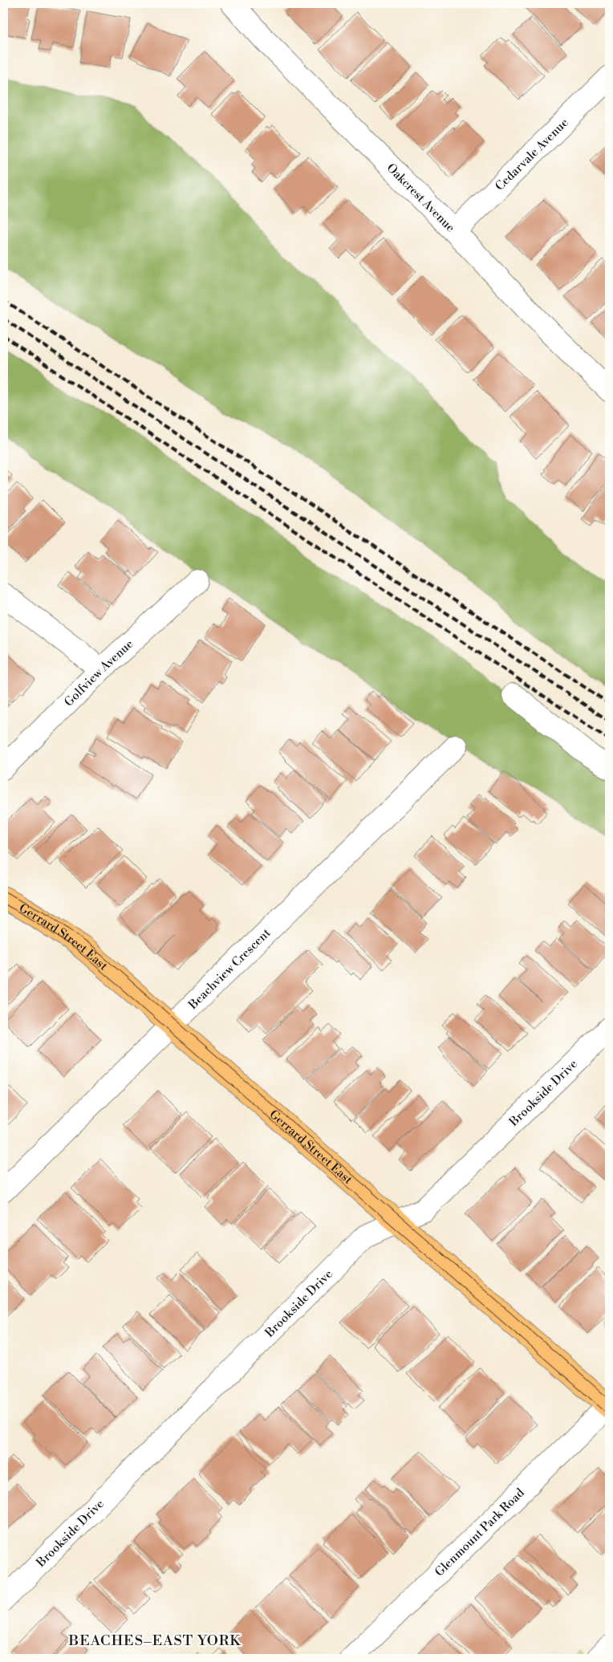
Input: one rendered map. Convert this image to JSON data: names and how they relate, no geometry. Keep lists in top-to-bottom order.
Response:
{
  "streets": {
    "main road": ["Gerrard Street East"],
    "street": [
      "Cedarvale Avenue",
      "Oakcrest Avenue",
      "Golfview Avenue",
      "Beachview Crescent",
      "Brookside Drive",
      "Glenmount Park Road"
    ]
  },
  "crossings": [
    ["Cedarvale Avenue", "Oakcrest Avenue"],
    ["Gerrard Street East", "Beachview Crescent"],
    ["Gerrard Street East", "Brookside Drive"],
    ["Gerrard Street East", "Glenmount Park Road"]
  ],
  "districts": ["BEACHES–EAST YORK"]
}
